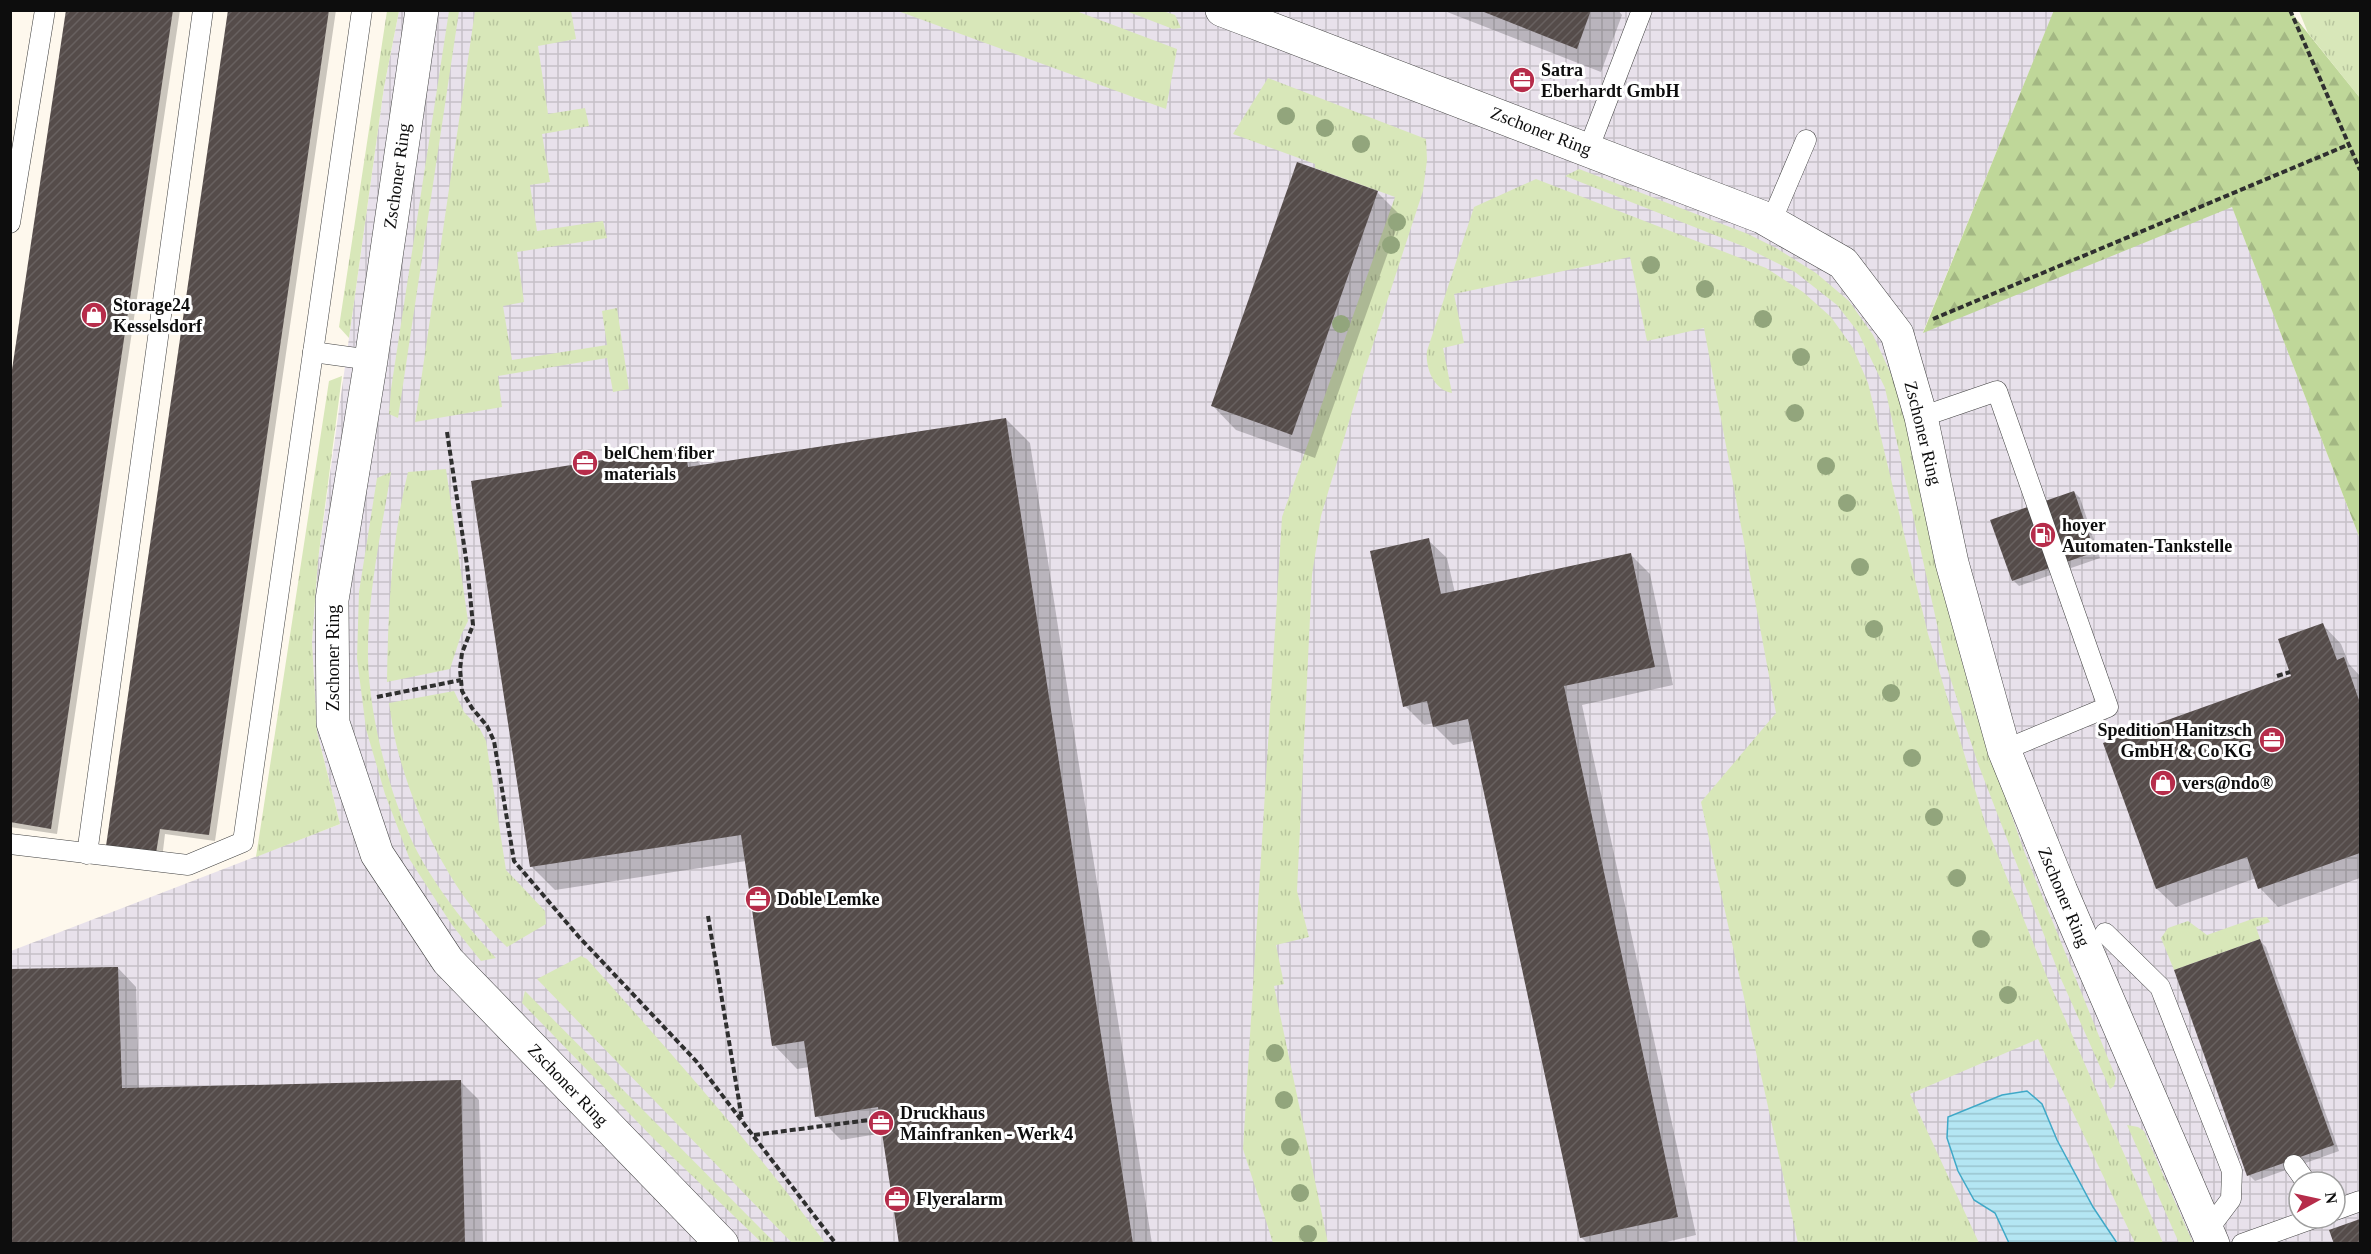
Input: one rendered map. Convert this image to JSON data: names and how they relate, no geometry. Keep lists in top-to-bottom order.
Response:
{
  "streets": {
    "street": ["Zschoner Ring"]
  },
  "places": {
    "office": [
      "Satra Eberhardt GmbH",
      "belChem fiber materials",
      "Spedition Hanitzsch GmbH & Co KG",
      "Doble Lemke",
      "Druckhaus Mainfranken - Werk 4",
      "Flyeralarm"
    ],
    "shop": ["Storage24 Kesselsdorf", "vers@ndo®"],
    "fuel station": ["hoyer Automaten-Tankstelle"]
  },
  "north": "right"
}
